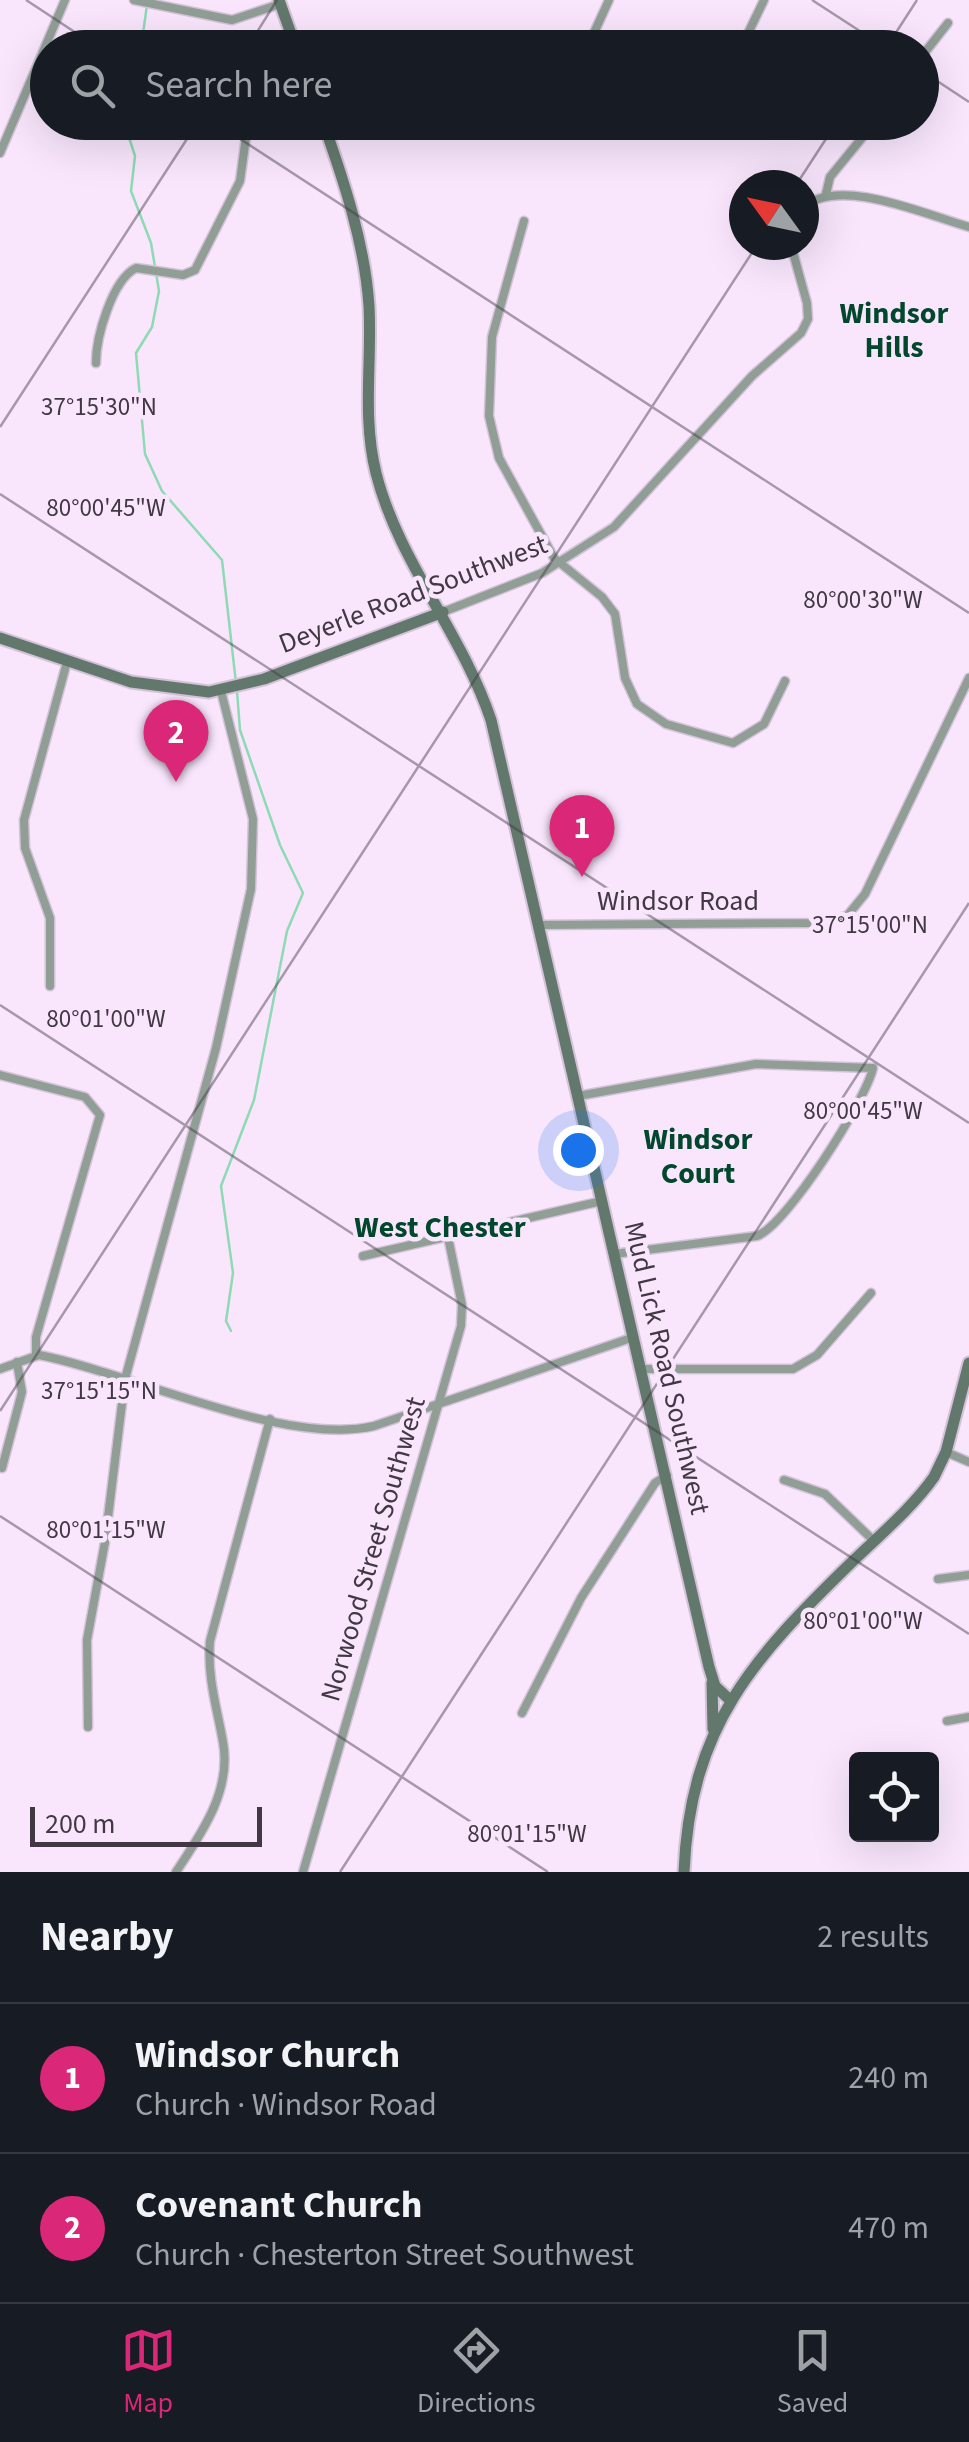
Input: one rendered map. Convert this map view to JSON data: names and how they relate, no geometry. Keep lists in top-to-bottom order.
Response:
{
  "streets": {
    "street": [
      "Deyerle Road Southwest",
      "Windsor Road",
      "Mud Lick Road Southwest",
      "Norwood Street Southwest"
    ]
  },
  "crossings": [
    ["Deyerle Road Southwest", "Mud Lick Road Southwest"],
    ["Windsor Road", "Mud Lick Road Southwest"]
  ],
  "districts": ["Windsor Hills", "Windsor Court", "West Chester"],
  "scale_bar": "200 m",
  "north": "top left",
  "page": {
    "search": "Search here",
    "pins": ["2", "1"],
    "scale": "200 m",
    "heading": ["Nearby", "2 results"],
    "list": [
      {
        "mark": "1",
        "name": "Windsor Church",
        "note": "Church · Windsor Road",
        "value": "240 m"
      },
      {
        "mark": "2",
        "name": "Covenant Church",
        "note": "Church · Chesterton Street Southwest",
        "value": "470 m"
      }
    ],
    "nav": ["Map", "Directions", "Saved"]
  },
  "coordinates": [
    "37°15'30\"N",
    "80°00'45\"W",
    "80°00'30\"W",
    "37°15'00\"N",
    "80°01'00\"W",
    "37°15'15\"N",
    "80°01'15\"W"
  ]
}
